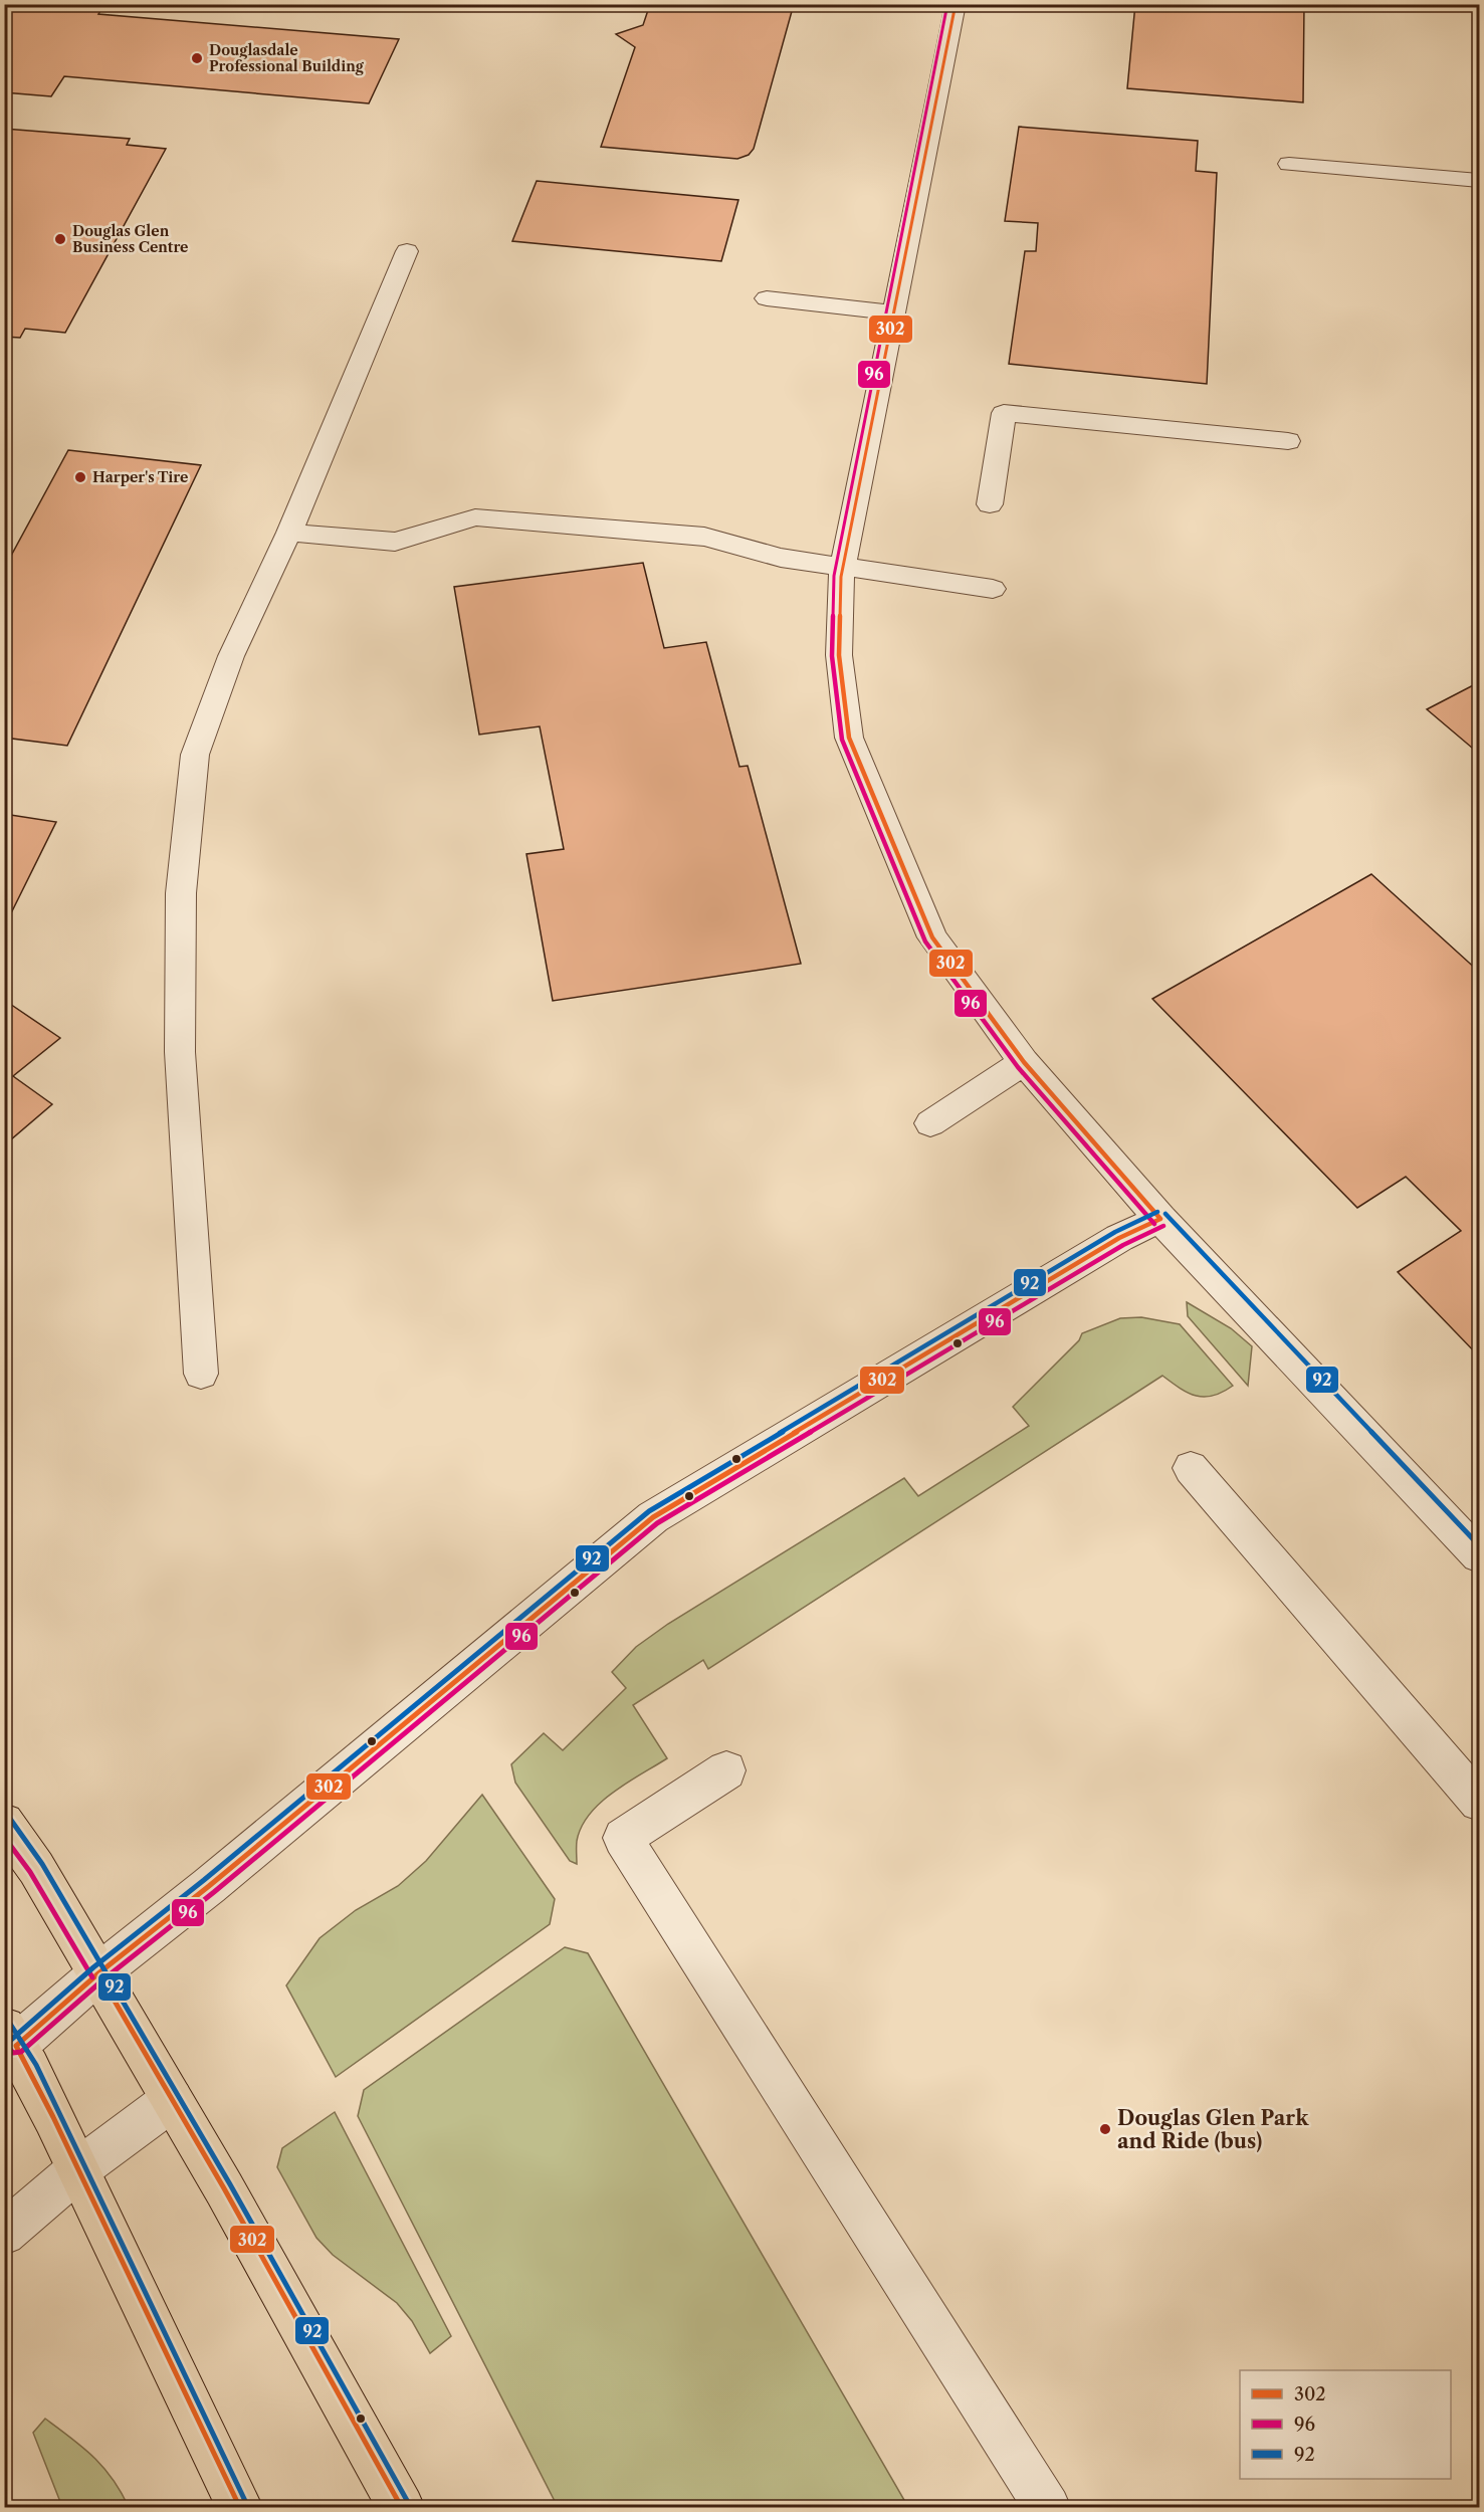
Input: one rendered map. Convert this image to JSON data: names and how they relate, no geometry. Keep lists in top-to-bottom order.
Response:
{
  "places": [
    "Douglasdale Professional Building",
    "Douglas Glen Business Centre",
    "Harper's Tire",
    "Douglas Glen Park and Ride (bus)"
  ],
  "lines": ["transit line 302", "transit line 96", "transit line 92"],
  "legend": ["302", "96", "92"]
}
